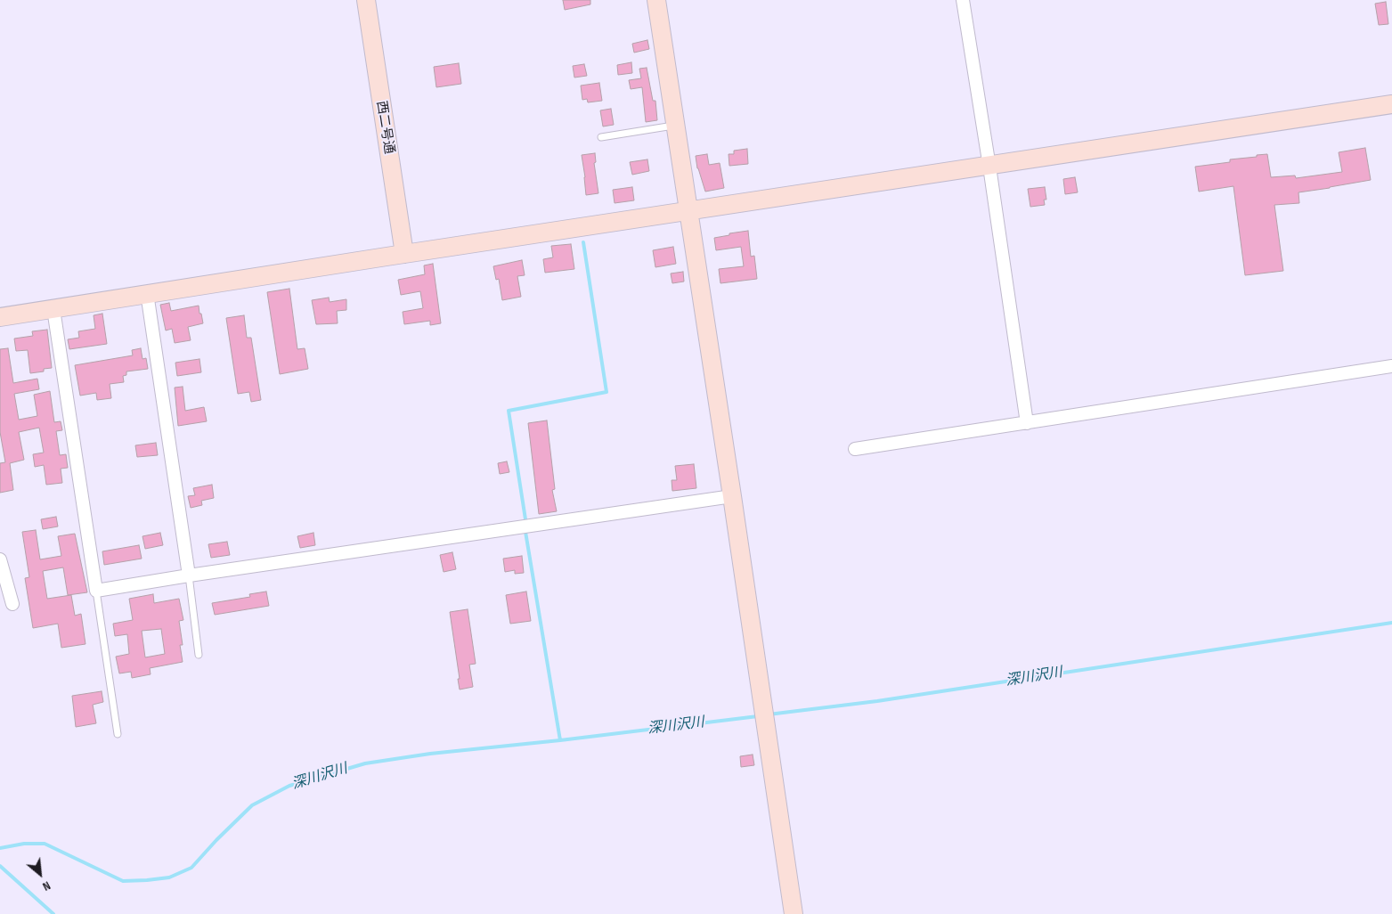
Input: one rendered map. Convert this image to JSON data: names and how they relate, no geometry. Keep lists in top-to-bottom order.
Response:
{
  "streets": {
    "street": ["西二号通"]
  },
  "water": ["深川沢川"],
  "north": "bottom right"
}
